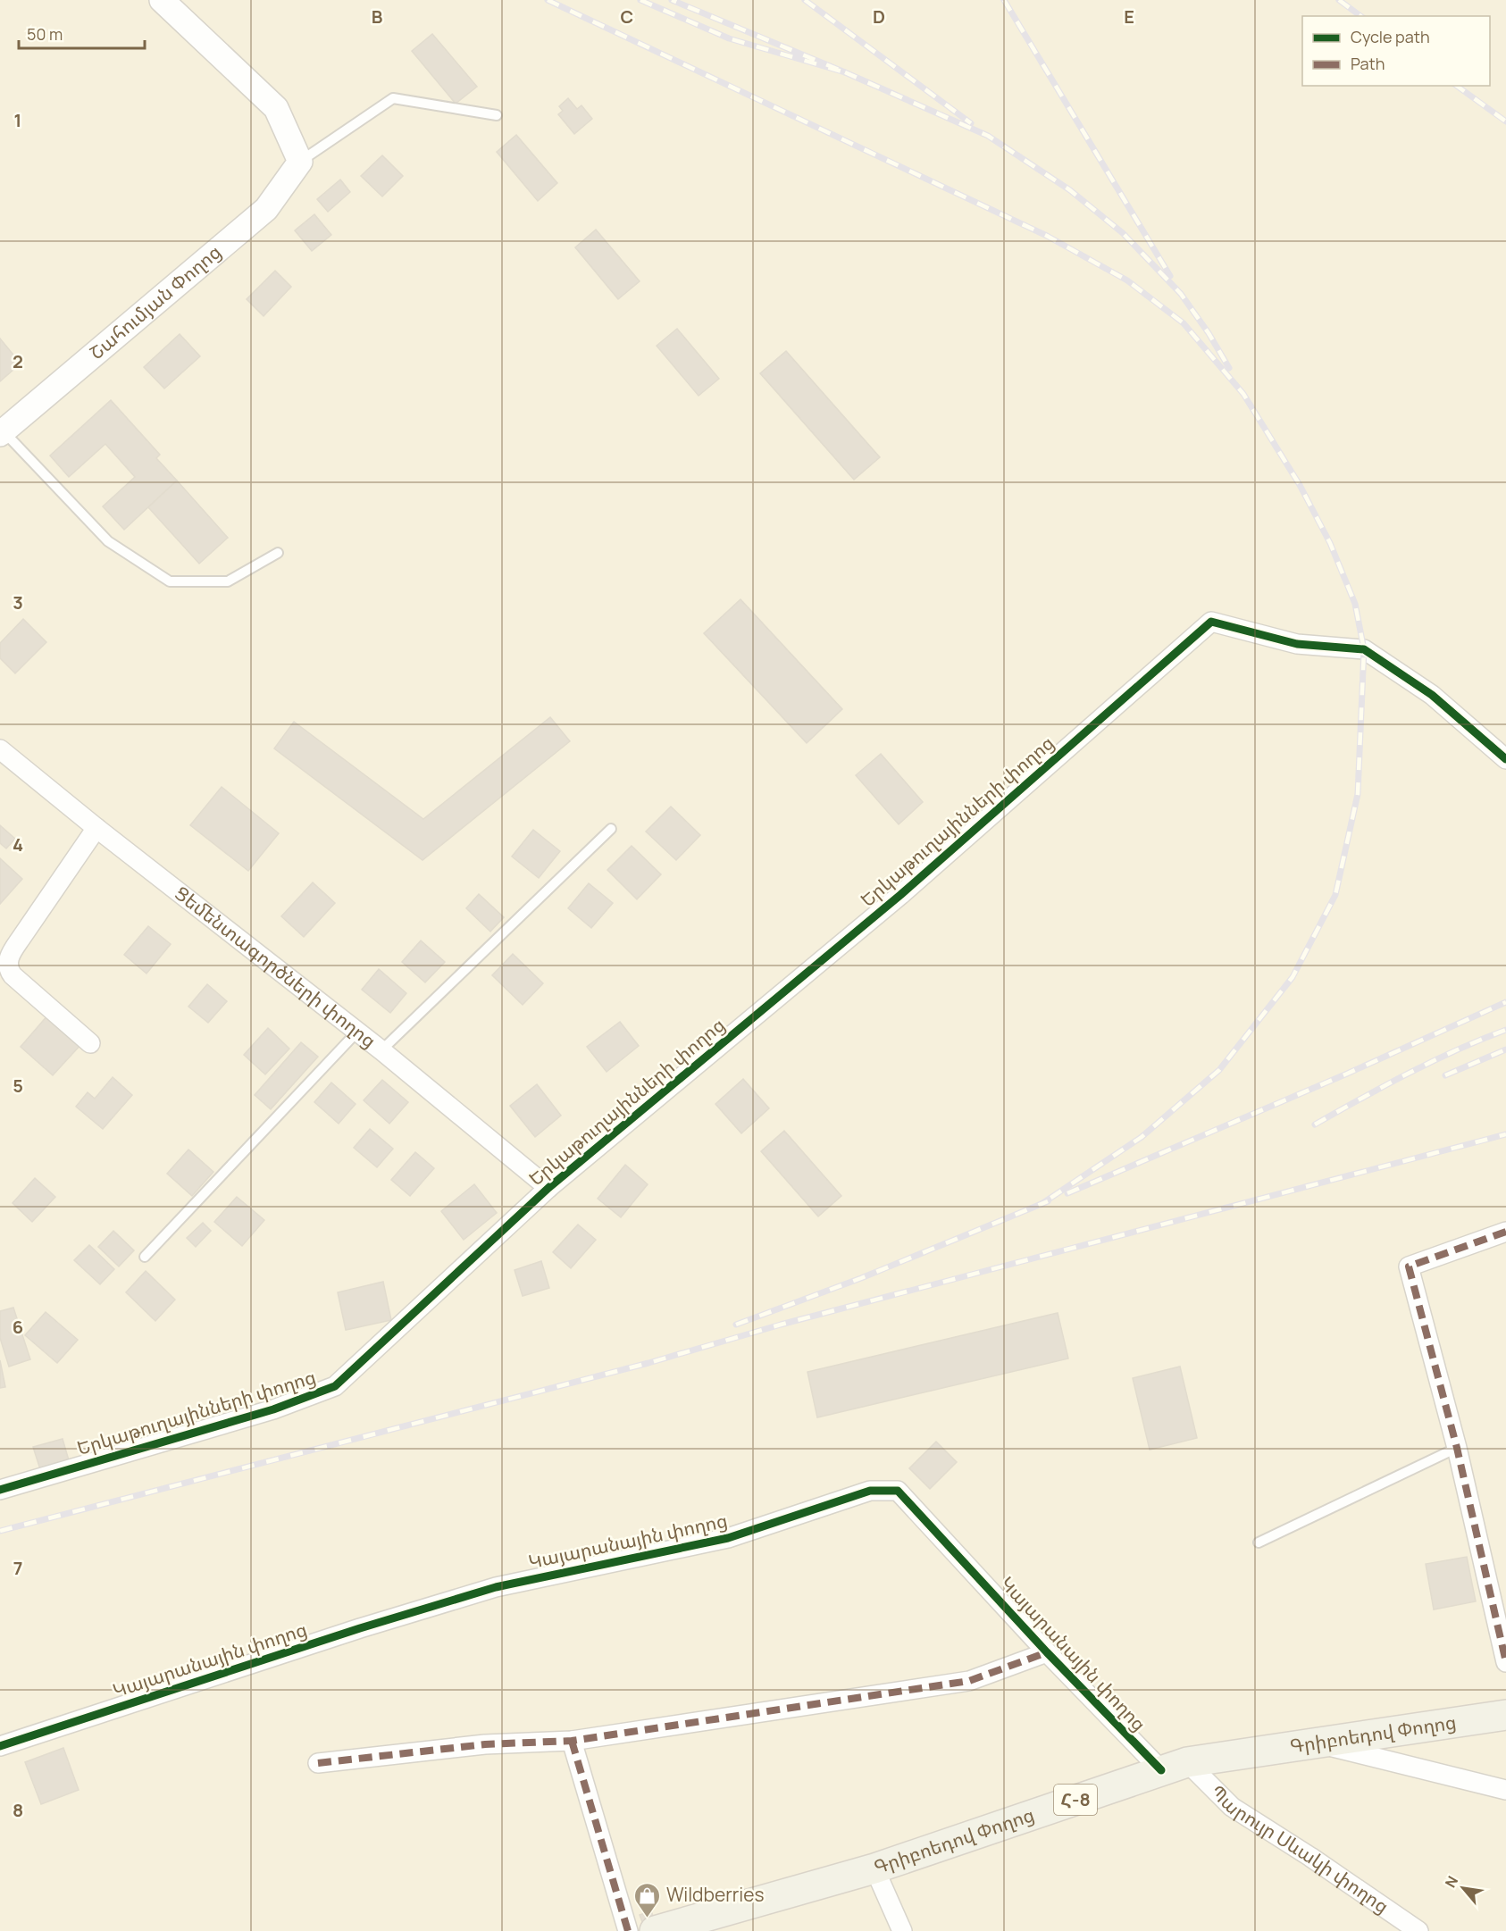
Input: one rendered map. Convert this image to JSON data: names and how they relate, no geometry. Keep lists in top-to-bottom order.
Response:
{
  "streets": {
    "main road": ["Գրիբոեդով Փողոց", "Հ-8"],
    "street": [
      "Շահումյան Փողոց",
      "Երկաթուղայինների փողոց",
      "Ցեմենտագործների փողոց",
      "Կայարանային փողոց",
      "Պարույր Սևակի փողոց"
    ]
  },
  "crossings": [
    ["Երկաթուղայինների փողոց", "Ցեմենտագործների փողոց"],
    ["Կայարանային փողոց", "Գրիբոեդով Փողոց"],
    ["Կայարանային փողոց", "Պարույր Սևակի փողոց"],
    ["Գրիբոեդով Փողոց", "Պարույր Սևակի փողոց"]
  ],
  "places": {
    "shop": ["Wildberries"]
  },
  "legend": ["Cycle path", "Path"],
  "scale_bar": "50 m",
  "north": "top left",
  "grid": {
    "columns": [
      "B",
      "C",
      "D",
      "E"
    ],
    "rows": [
      "1",
      "2",
      "3",
      "4",
      "5",
      "6",
      "7",
      "8"
    ]
  }
}
